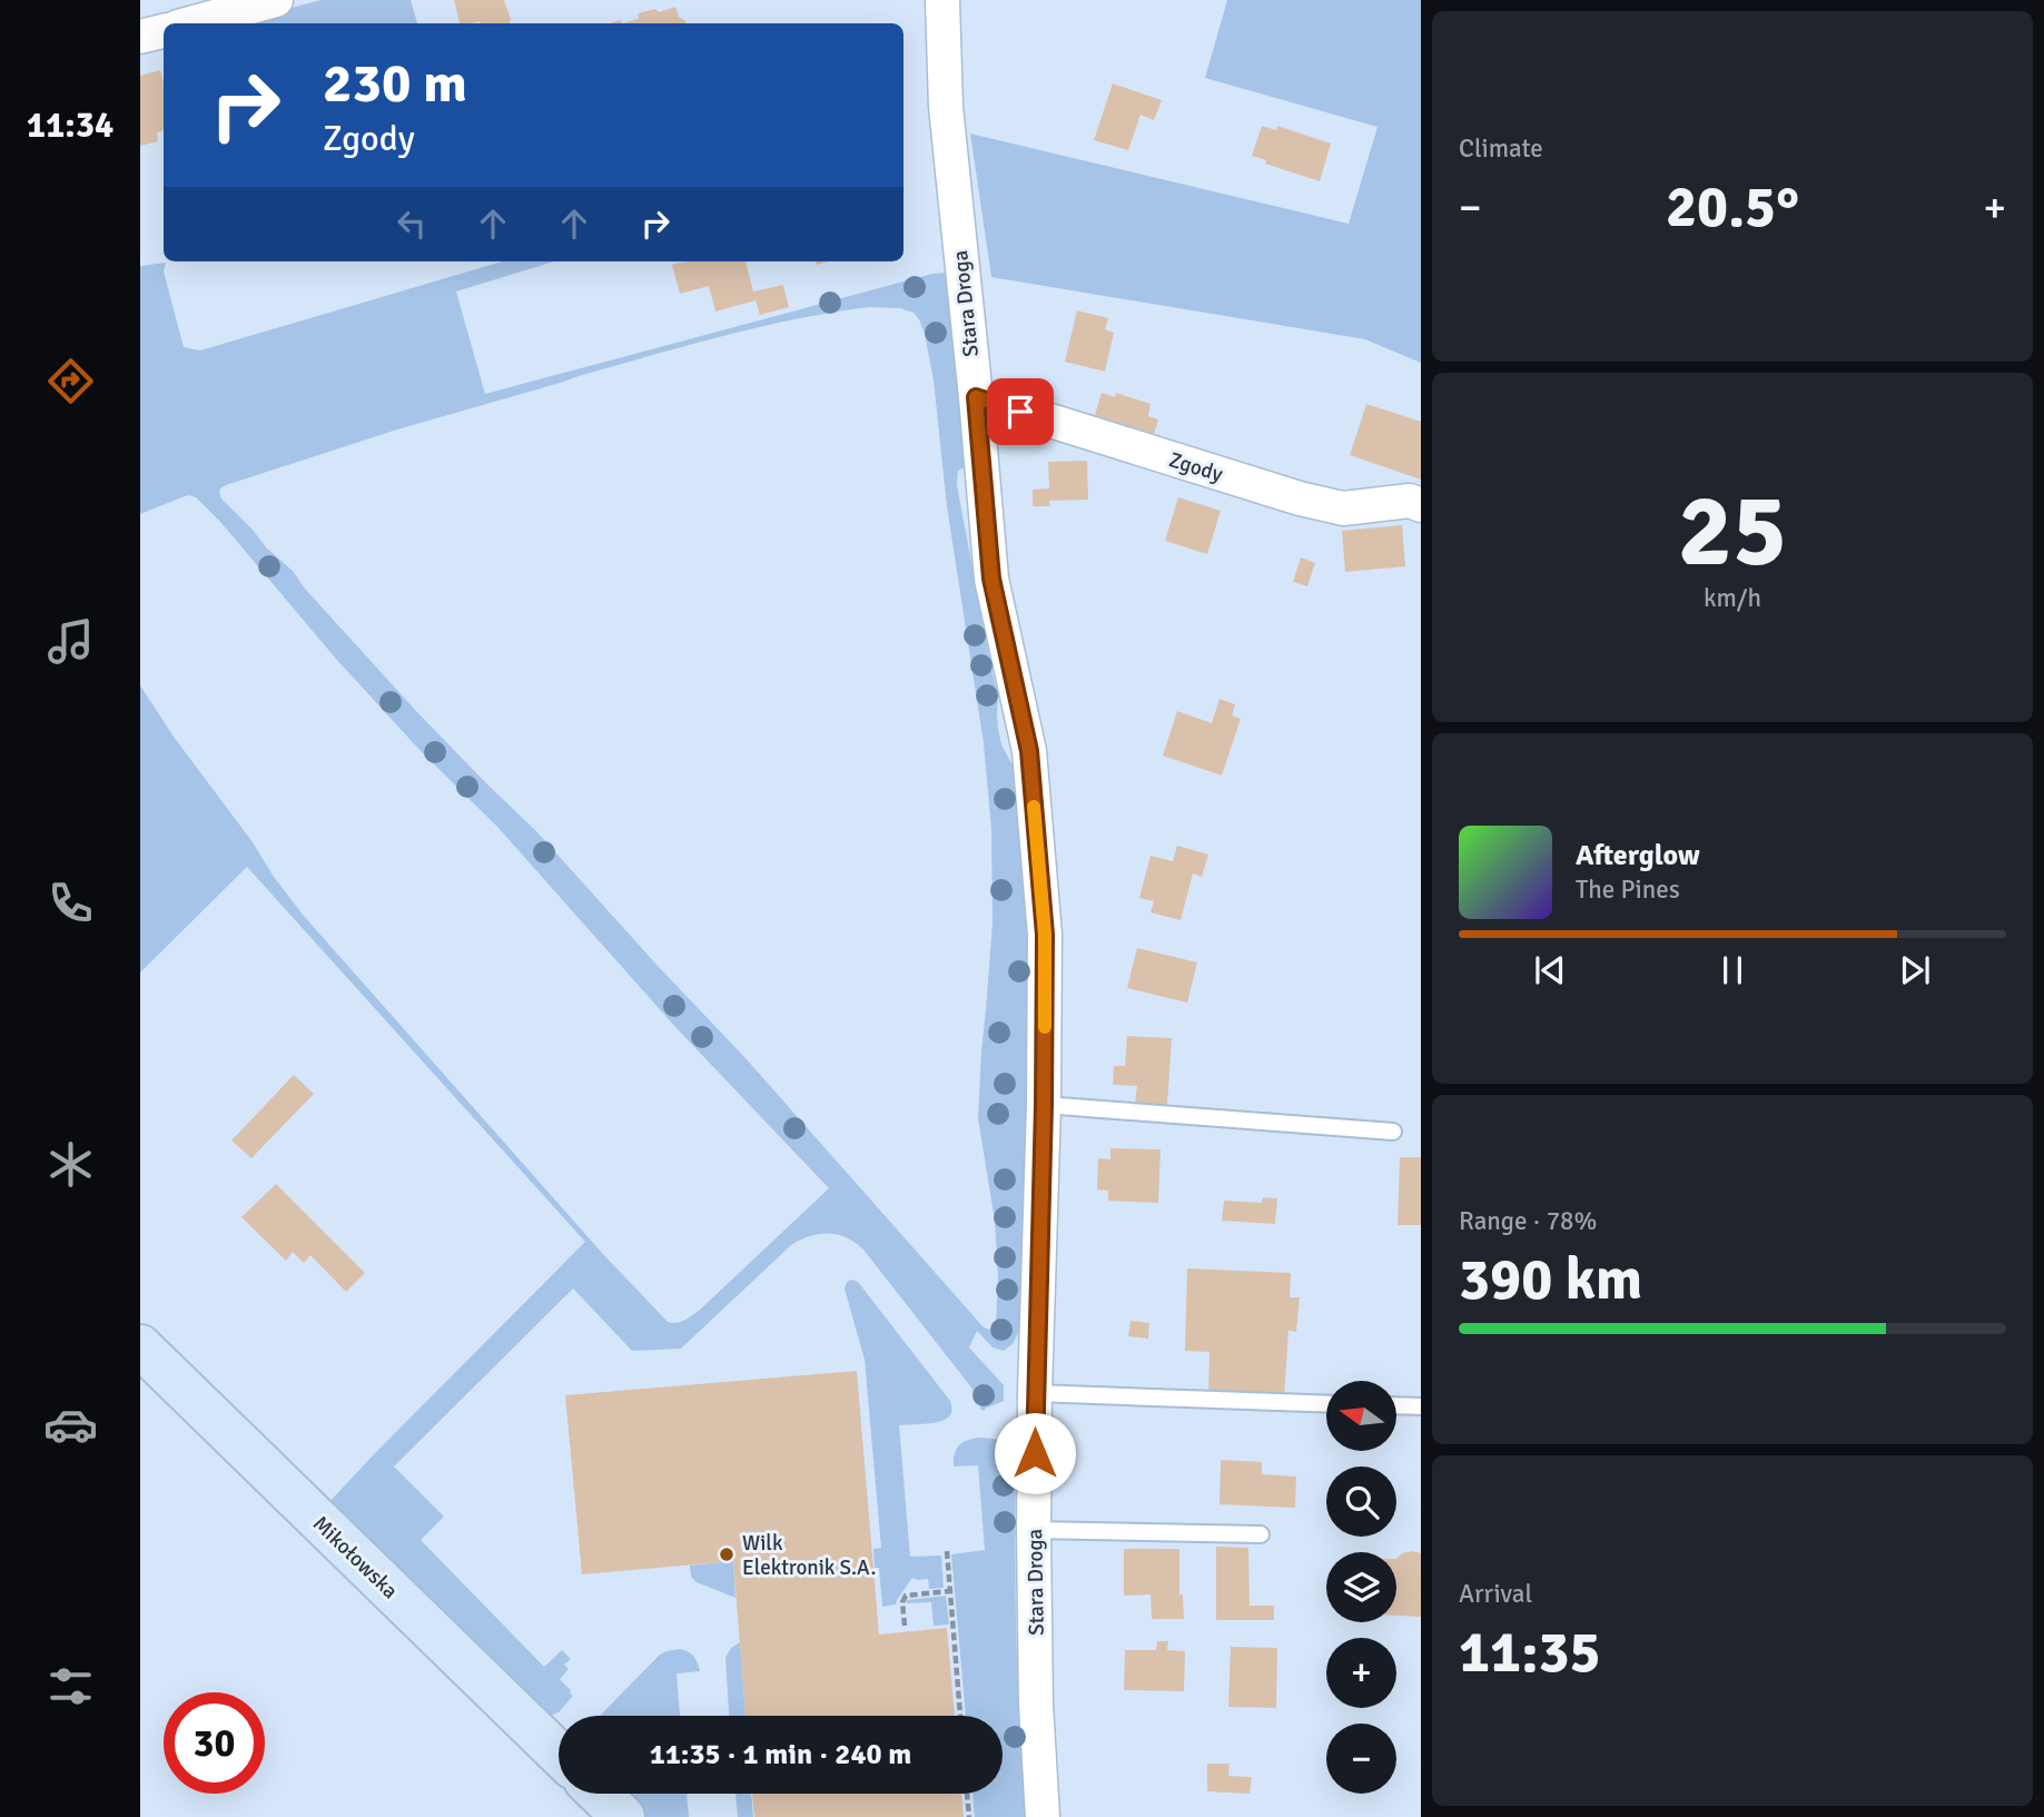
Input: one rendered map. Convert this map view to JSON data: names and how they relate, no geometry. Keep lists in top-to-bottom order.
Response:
{
  "streets": {
    "street": ["Stara Droga", "Zgody", "Mikołowska"]
  },
  "crossings": [
    ["Stara Droga", "Zgody"]
  ],
  "places": ["Wilk Elektronik S.A."],
  "north": "left",
  "page": {
    "tabs": "11:34",
    "tile": [
      "Climate",
      ["25", "km/h"],
      ["Range · 78%", "390 km"],
      ["Arrival", "11:35"]
    ],
    "turn": ["230 m", "Zgody"],
    "heat": ["−", "20.5°", "+"],
    "song": ["Afterglow", "The Pines"],
    "map_buttons": ["+", "−"],
    "limit": "30",
    "trip": "11:35 · 1 min · 240 m"
  }
}
